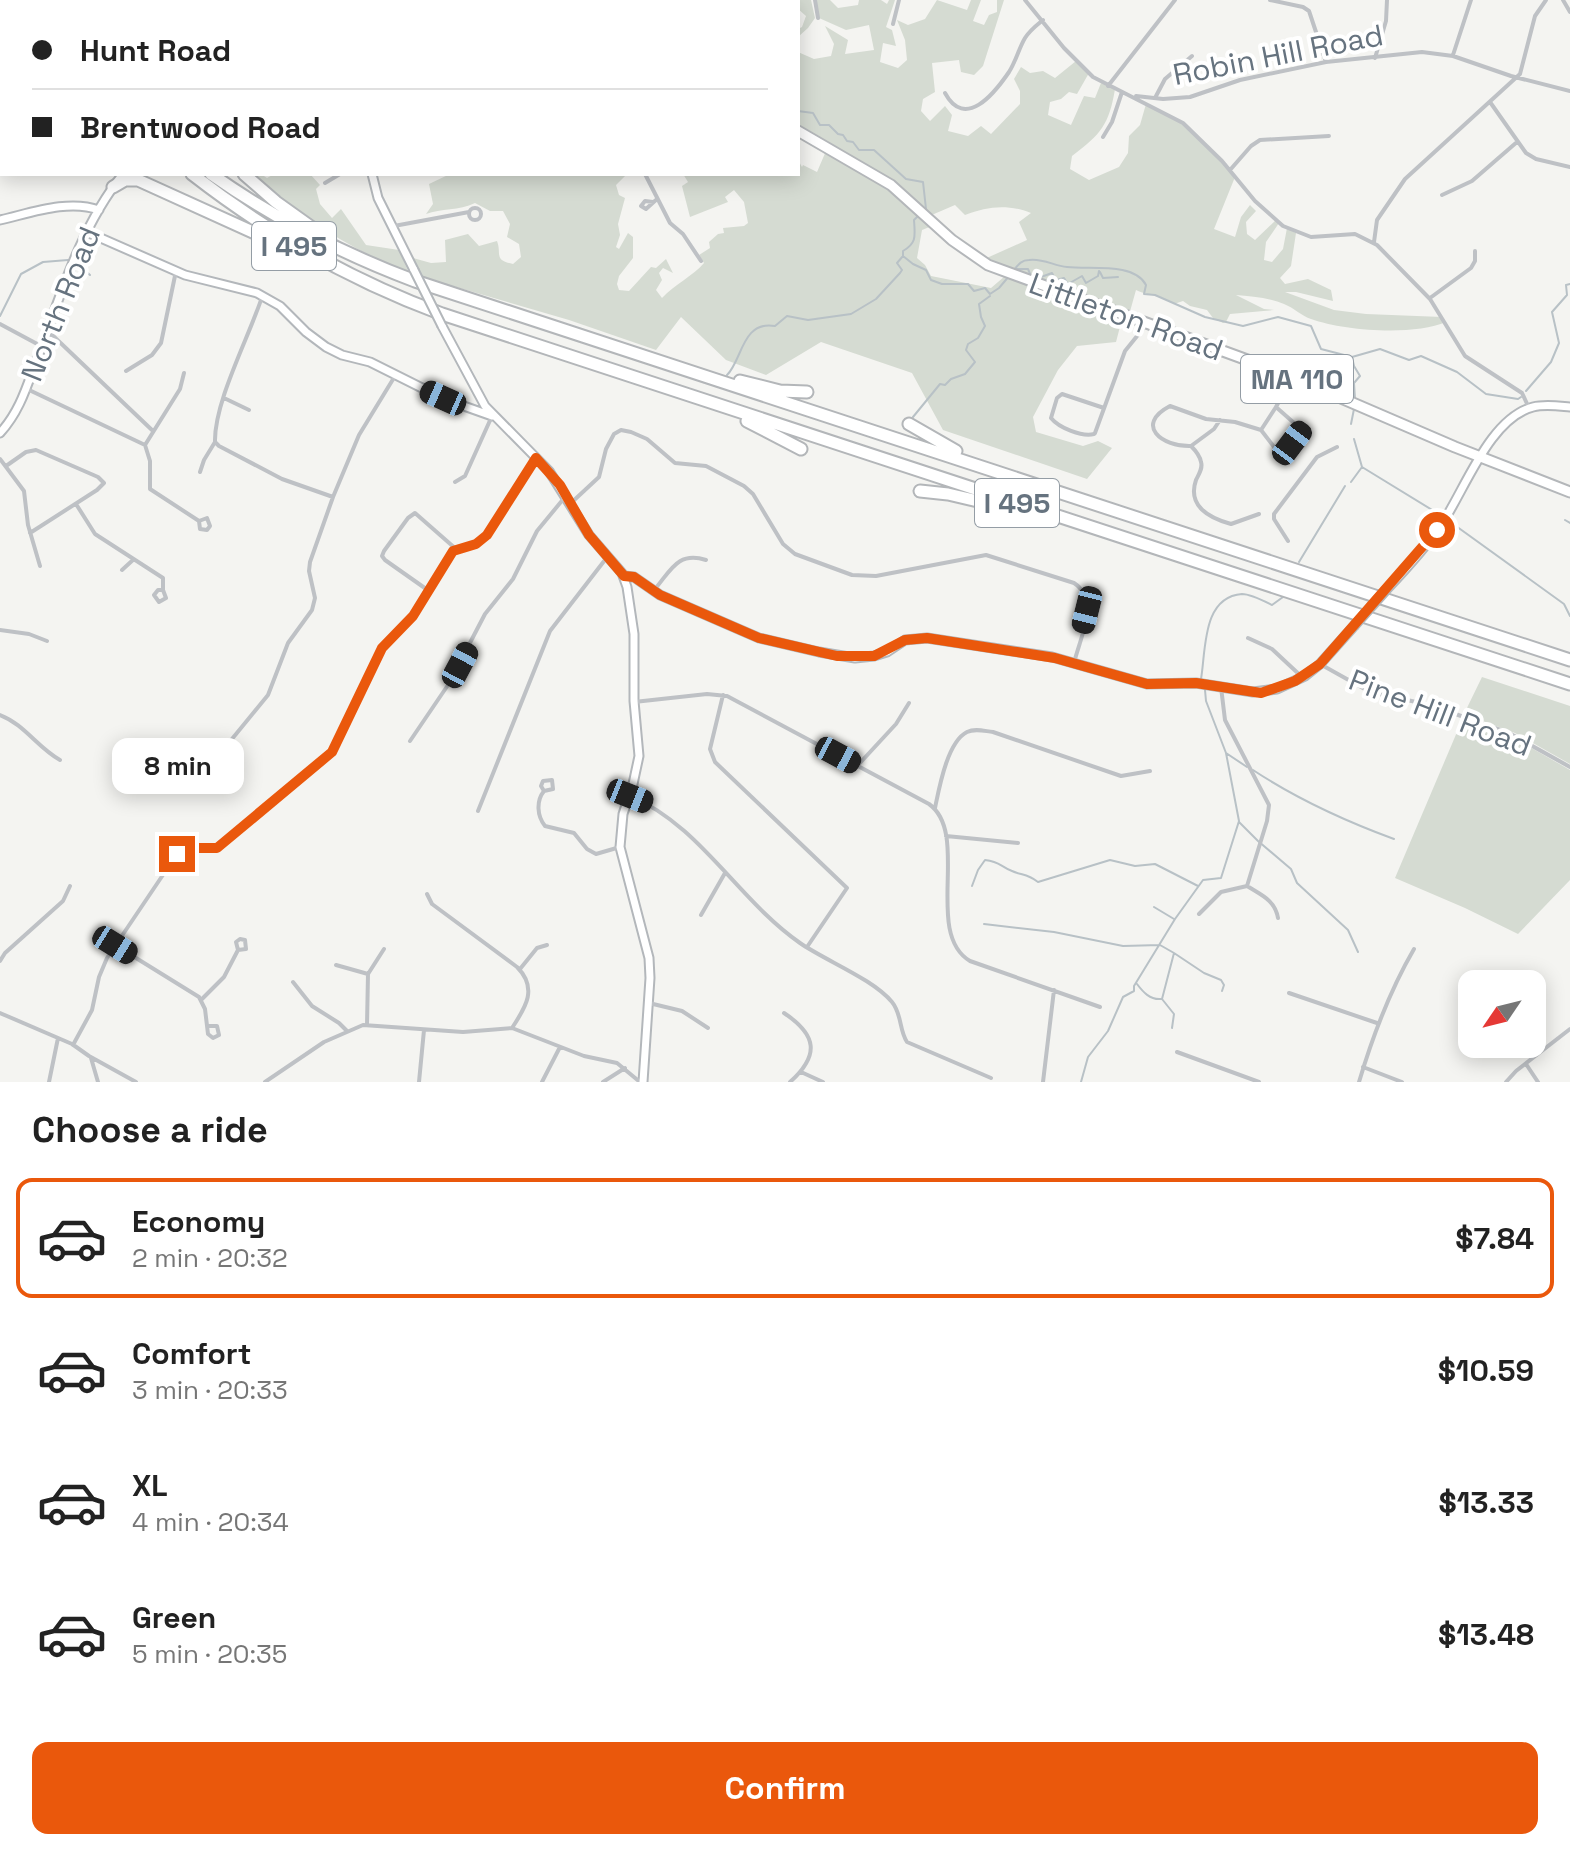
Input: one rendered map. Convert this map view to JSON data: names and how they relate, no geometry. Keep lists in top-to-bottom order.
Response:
{
  "streets": {
    "highway": ["I 495"],
    "main road": ["Littleton Road", "MA 110"],
    "street": ["Robin Hill Road", "North Road", "Pine Hill Road"]
  },
  "north": "bottom left",
  "page": {
    "banner": ["Hunt Road", "Brentwood Road"],
    "bubble": "8 min",
    "heading": "Choose a ride",
    "list": [
      {
        "name": "Economy",
        "note": "2 min · 20:32",
        "value": "$7.84"
      },
      {
        "name": "Comfort",
        "note": "3 min · 20:33",
        "value": "$10.59"
      },
      {
        "name": "XL",
        "note": "4 min · 20:34",
        "value": "$13.33"
      },
      {
        "name": "Green",
        "note": "5 min · 20:35",
        "value": "$13.48"
      }
    ],
    "buttons": "Confirm"
  }
}
